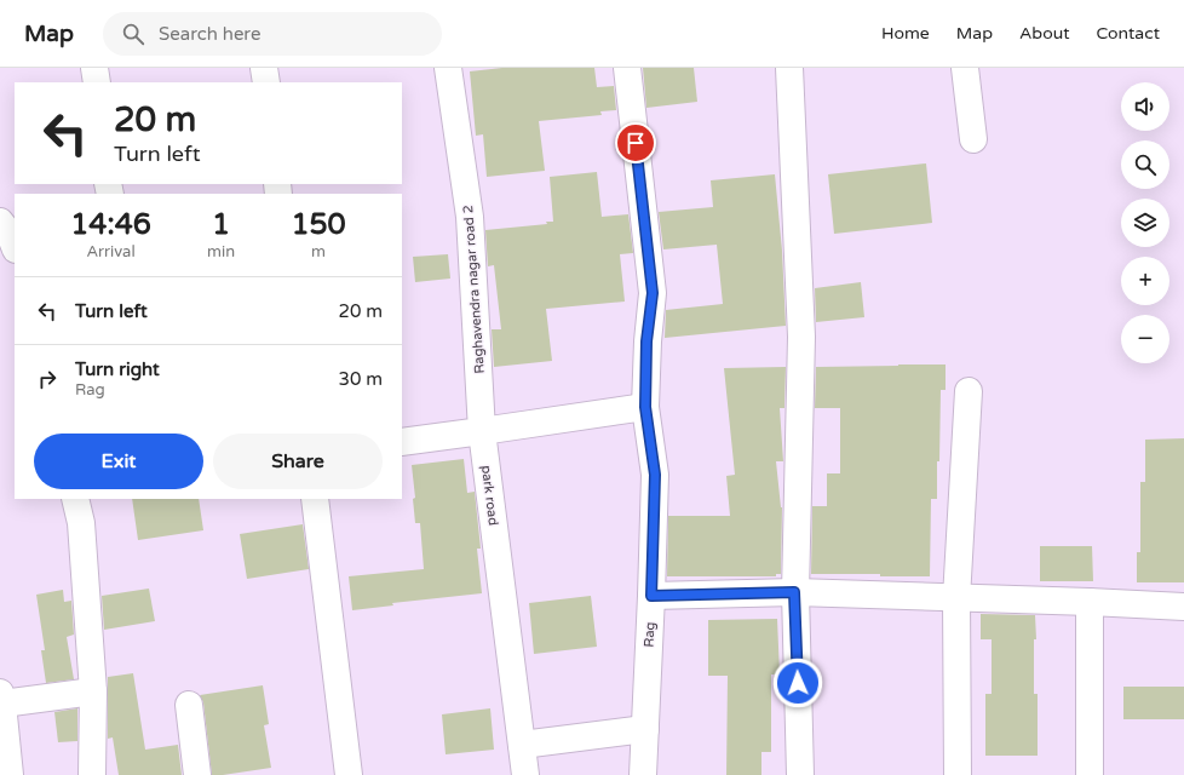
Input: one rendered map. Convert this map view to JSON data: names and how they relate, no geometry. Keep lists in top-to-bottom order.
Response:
{
  "streets": {
    "street": ["Raghavendra nagar road 2", "park road", "Rag"]
  },
  "crossings": [
    ["Raghavendra nagar road 2", "park road"]
  ],
  "page": {
    "header": "Map",
    "search": "Search here",
    "nav": [
      "Home",
      "Map",
      "About",
      "Contact"
    ],
    "map_buttons": ["+", "−"],
    "turn": ["20 m", "Turn left"],
    "eta": [
      "14:46",
      "Arrival",
      "1",
      "min",
      "150",
      "m"
    ],
    "list": [
      {
        "name": "Turn left",
        "value": "20 m"
      },
      {
        "name": "Turn right",
        "note": "Rag",
        "value": "30 m"
      }
    ],
    "buttons": ["Exit", "Share"]
  }
}
